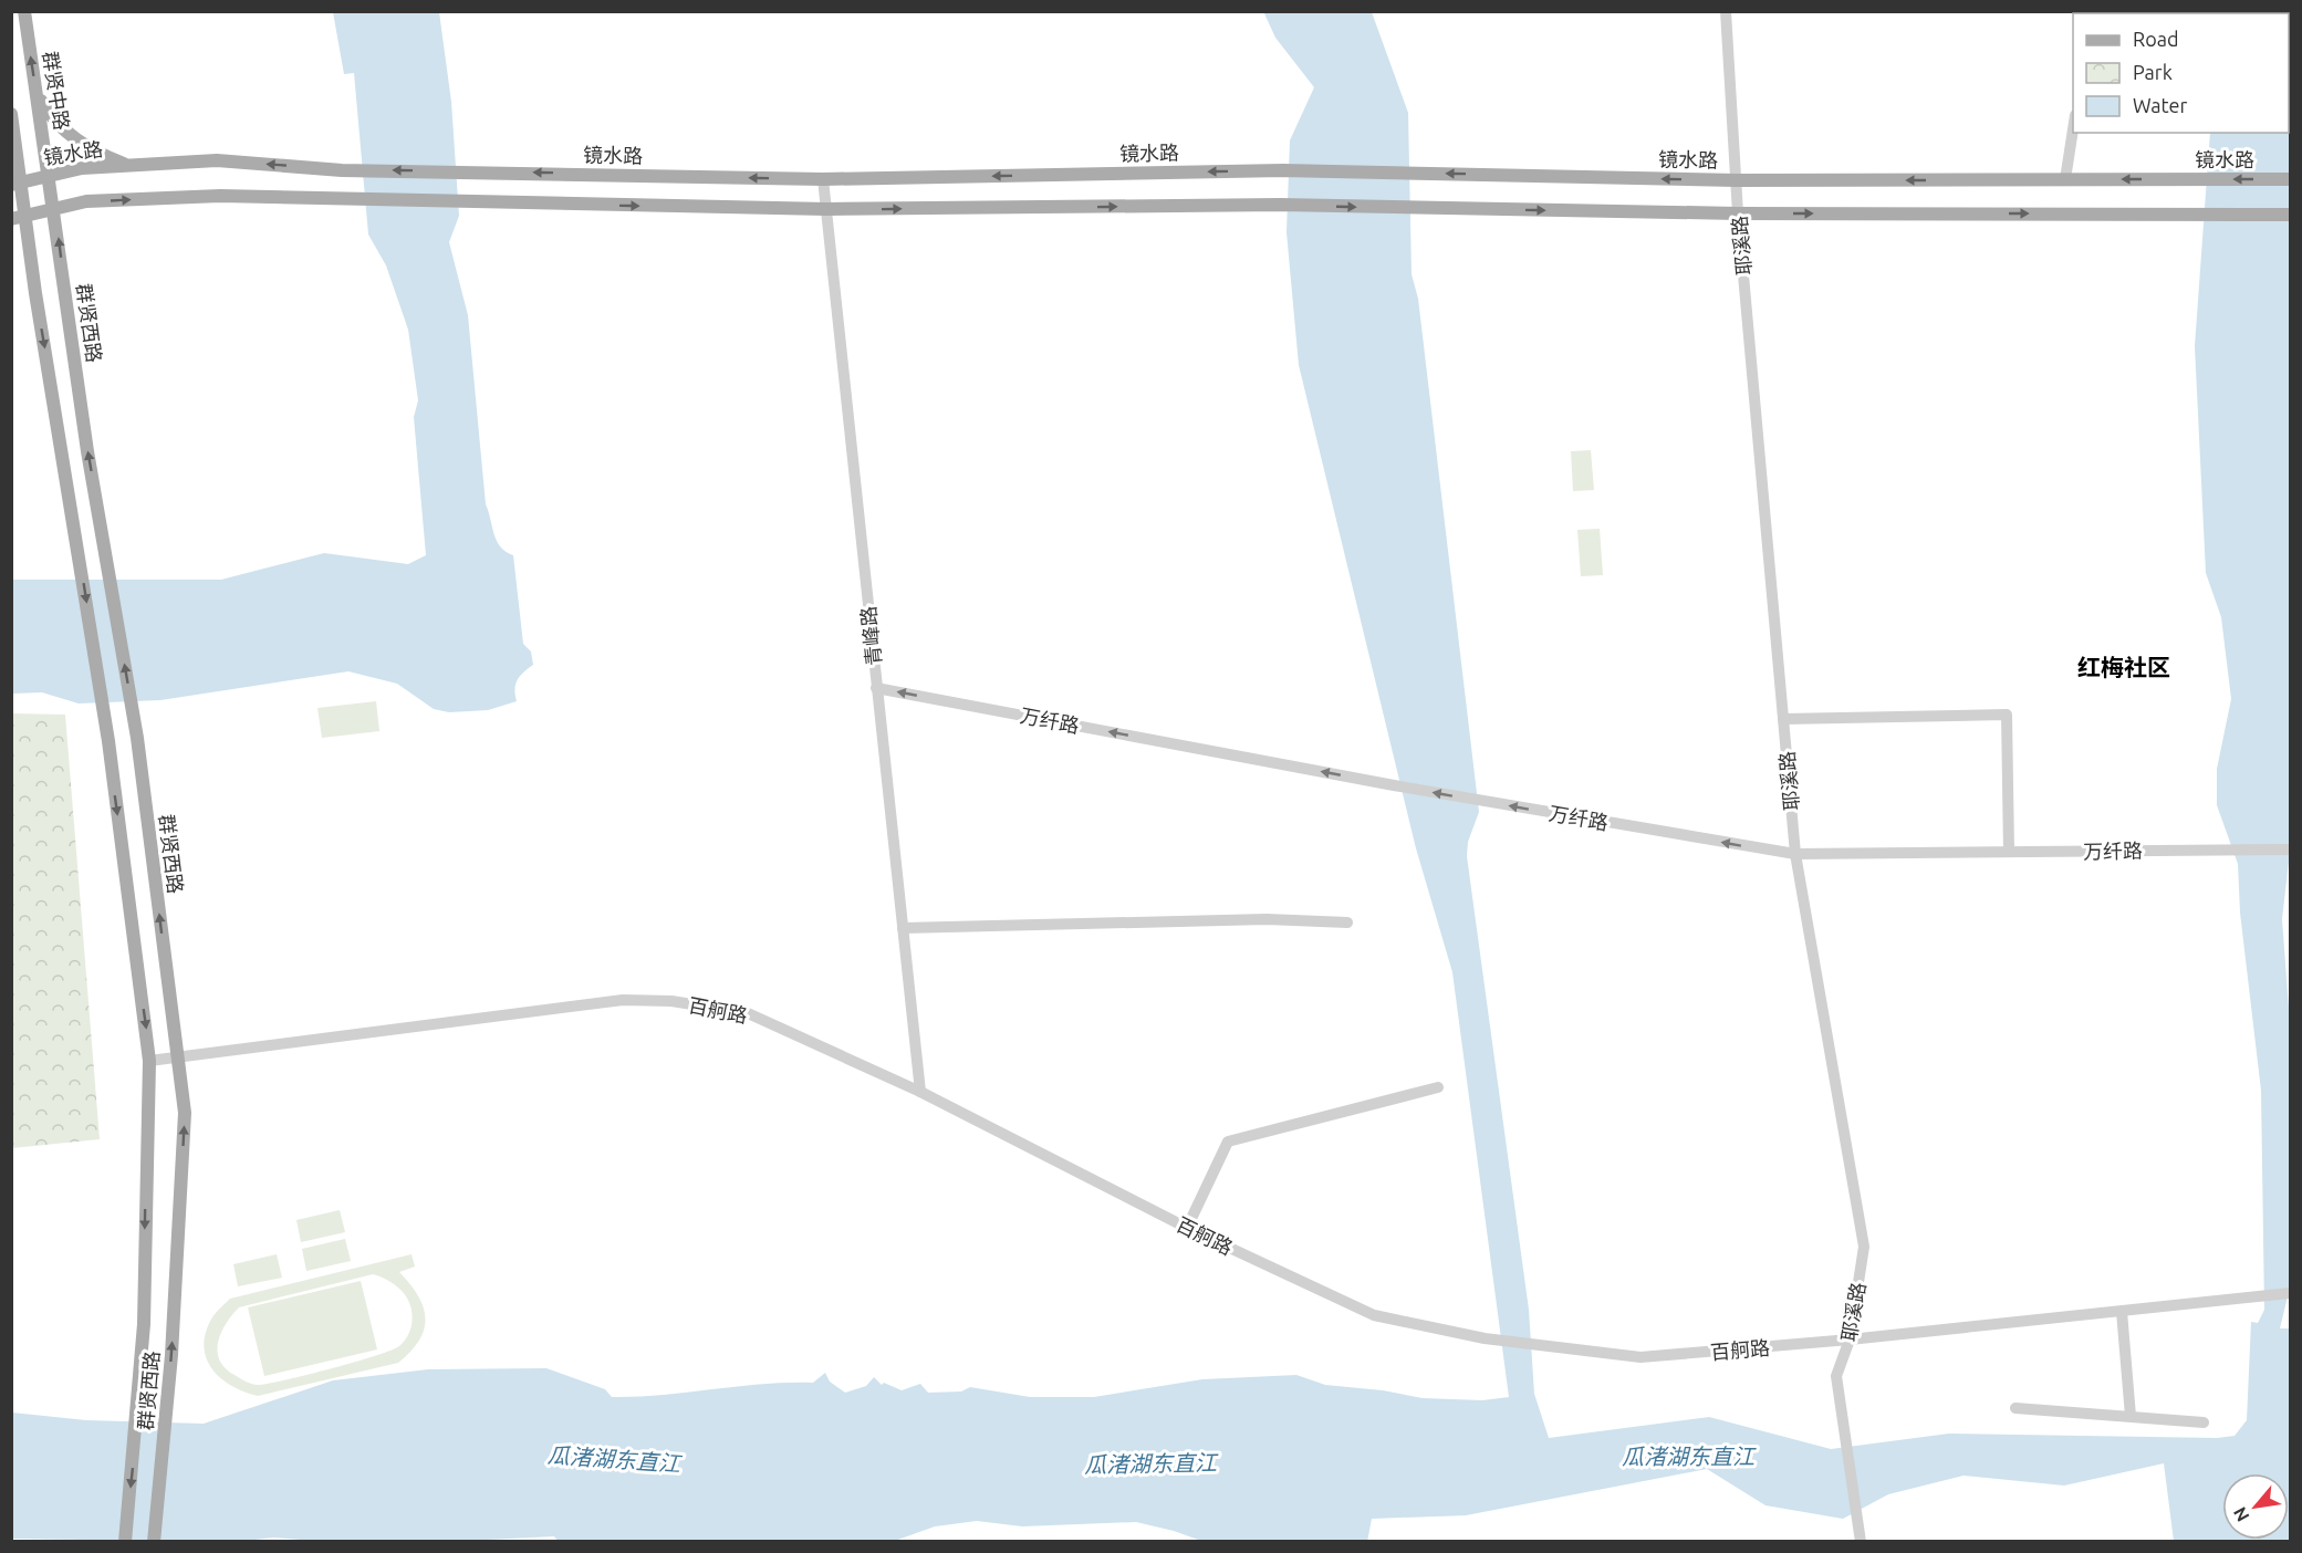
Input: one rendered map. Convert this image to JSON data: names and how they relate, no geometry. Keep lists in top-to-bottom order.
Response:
{
  "streets": {
    "main road": ["群贤中路", "镜水路", "群贤西路"],
    "street": [
      "耶溪路",
      "青峰路",
      "万纤路",
      "百舸路"
    ]
  },
  "crossings": [
    ["群贤中路", "镜水路"],
    ["群贤中路", "群贤西路"],
    ["镜水路", "耶溪路"],
    ["镜水路", "群贤西路"],
    ["镜水路", "青峰路"],
    ["耶溪路", "万纤路"],
    ["耶溪路", "百舸路"],
    ["群贤西路", "百舸路"],
    ["青峰路", "万纤路"],
    ["青峰路", "百舸路"]
  ],
  "one_way": ["群贤中路", "万纤路"],
  "districts": ["红梅社区"],
  "water": ["瓜渚湖东直江"],
  "legend": ["Road", "Park", "Water"],
  "north": "bottom left"
}
